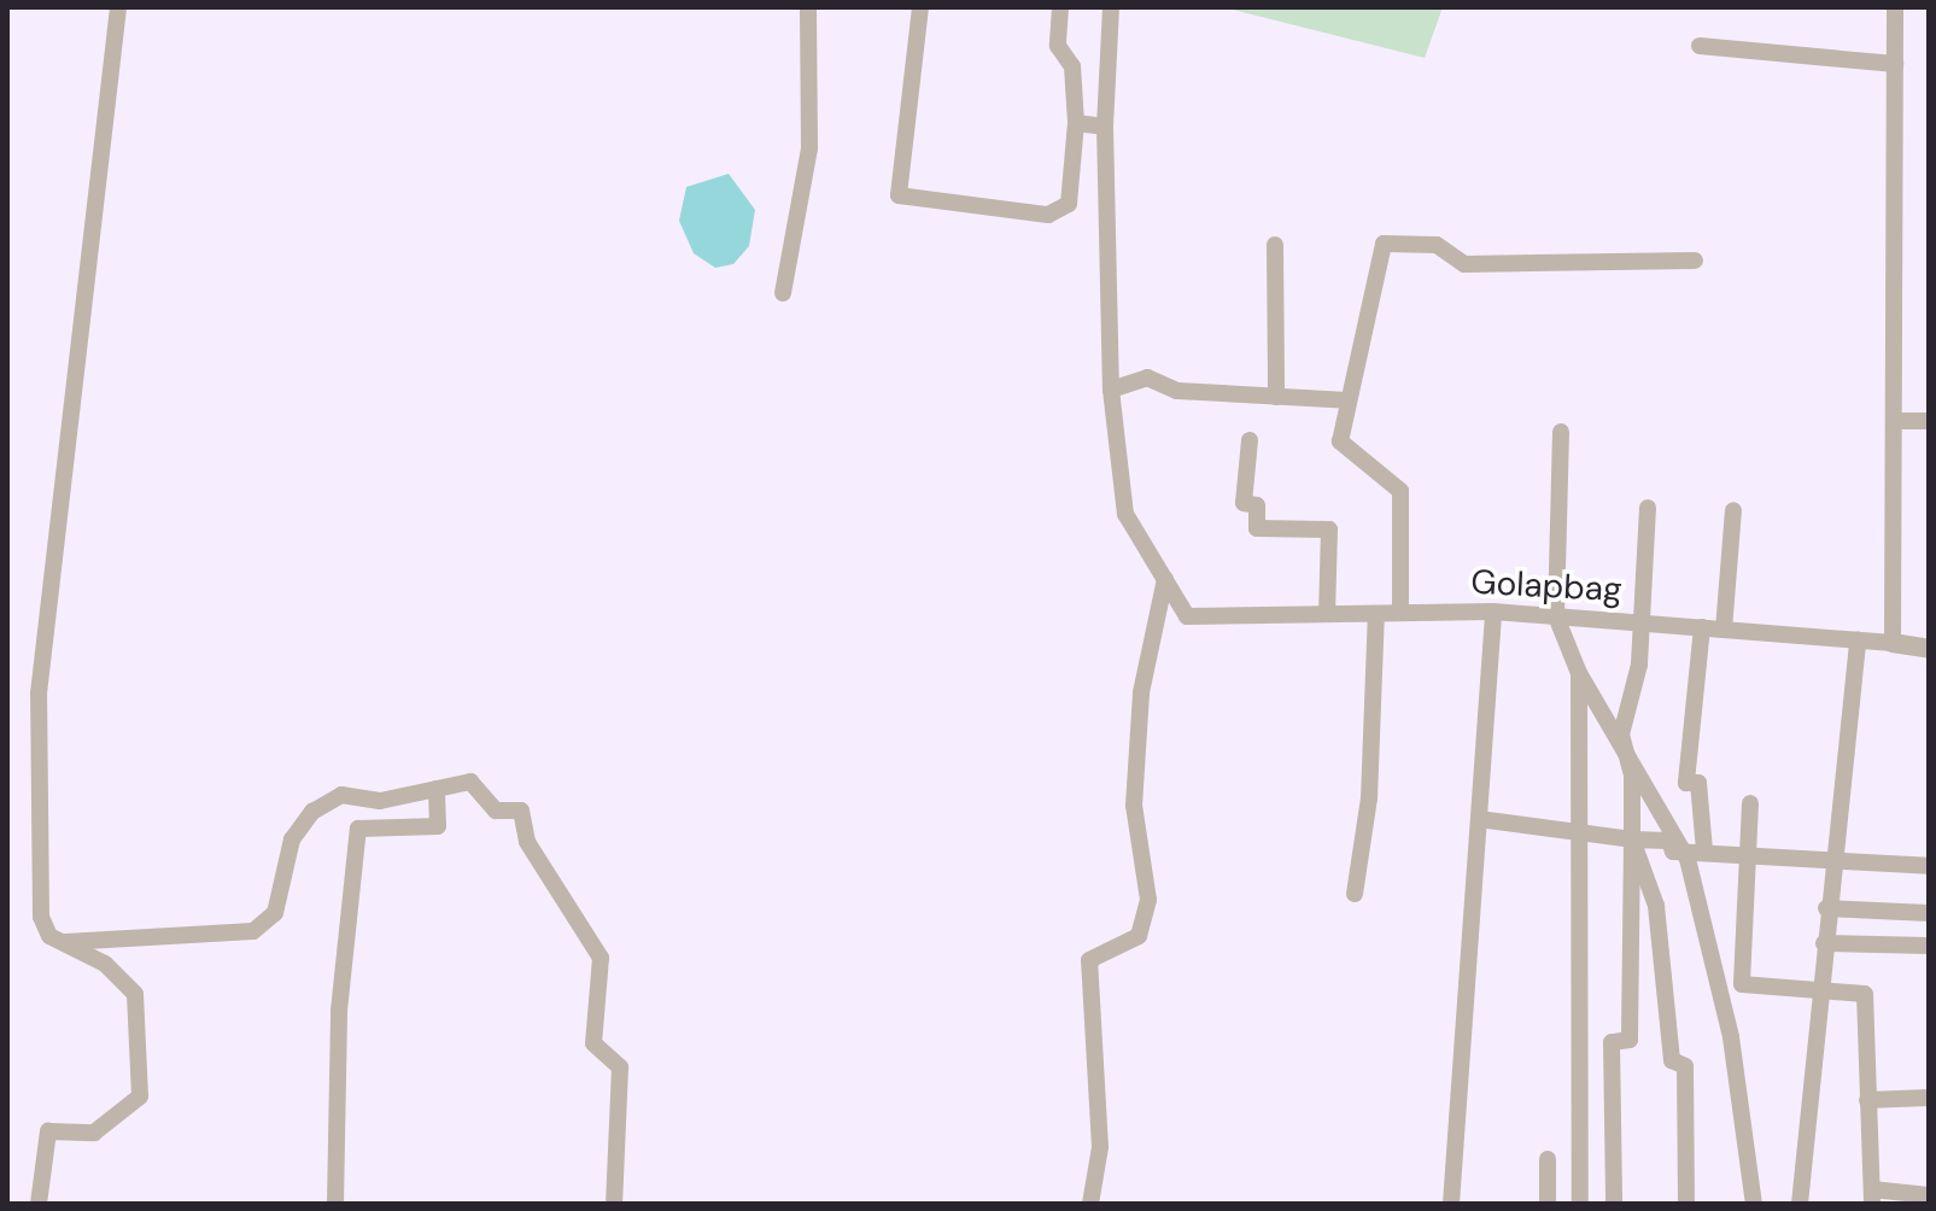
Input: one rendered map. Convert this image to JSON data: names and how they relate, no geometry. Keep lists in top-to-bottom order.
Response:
{
  "streets": {
    "street": ["Golapbag"]
  }
}
